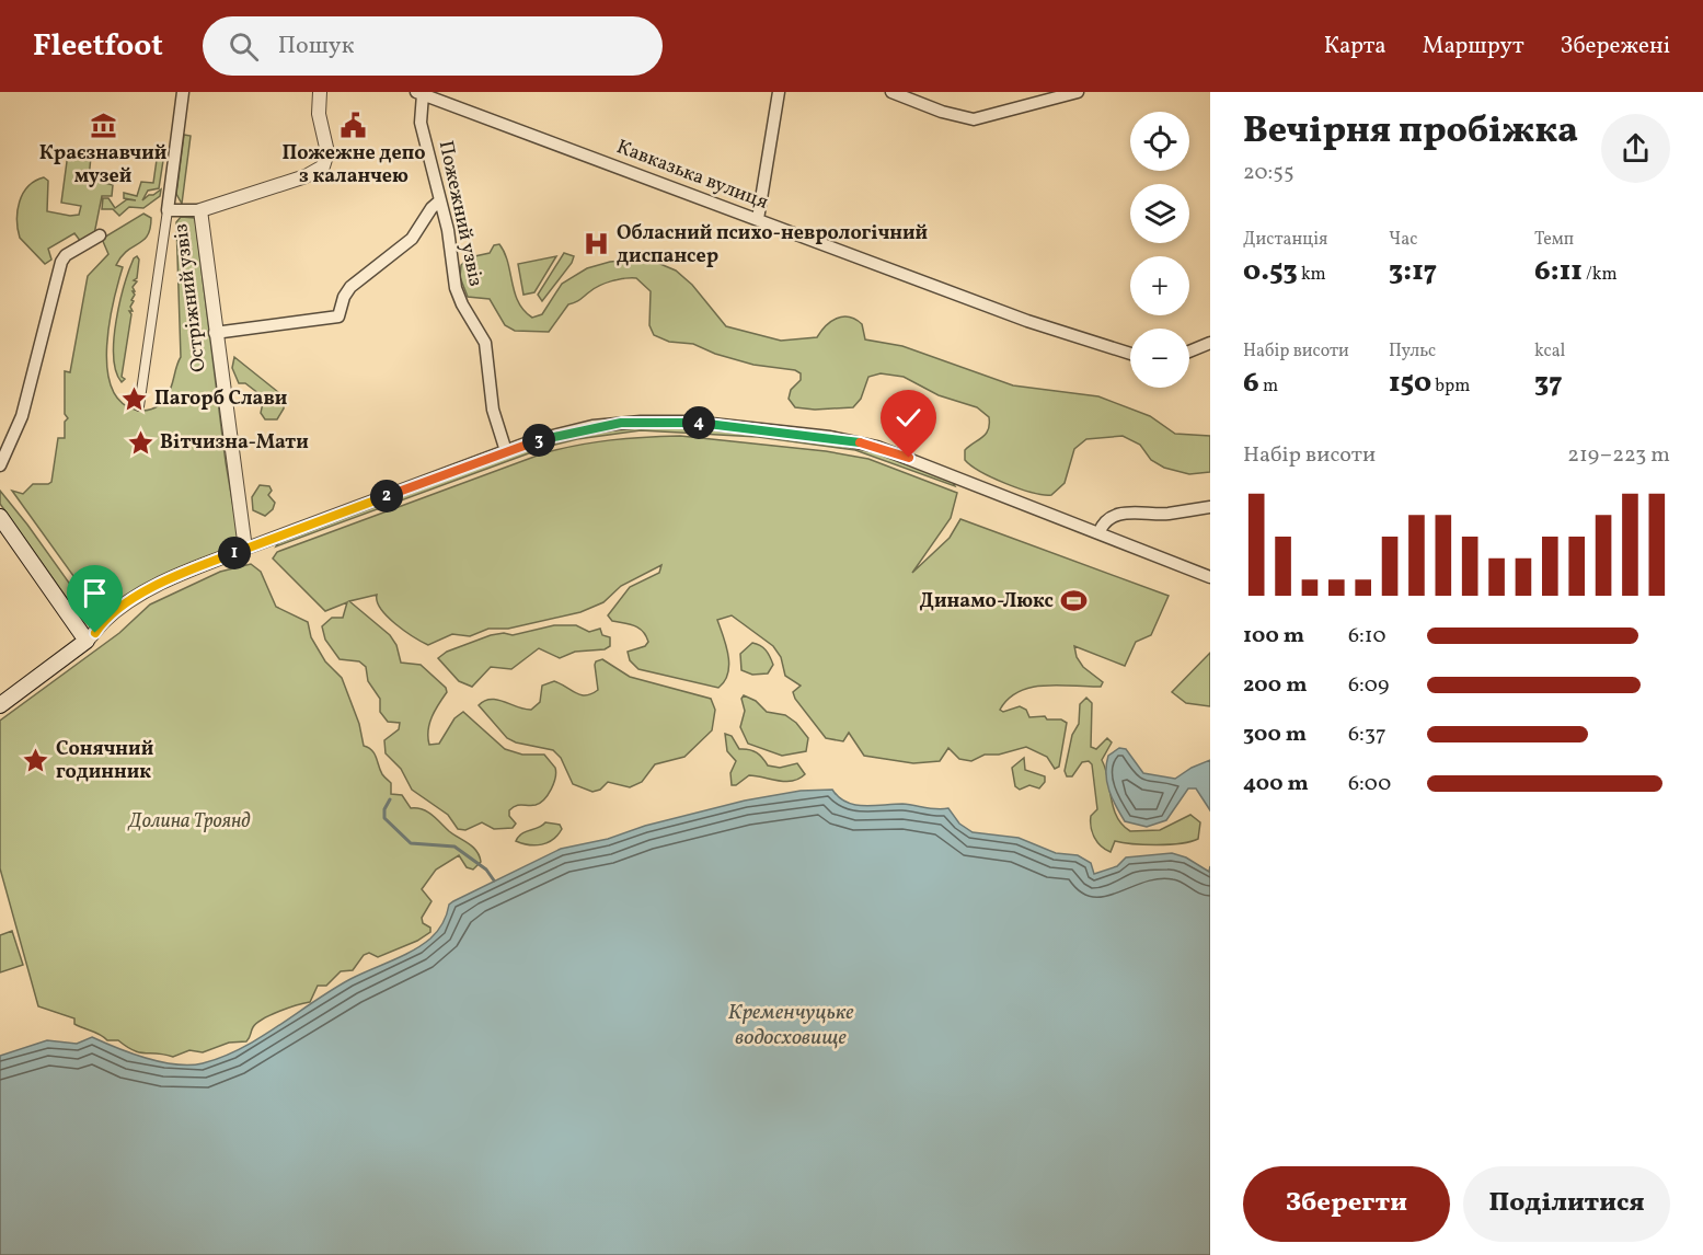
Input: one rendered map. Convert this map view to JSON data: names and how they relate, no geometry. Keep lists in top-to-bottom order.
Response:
{
  "streets": {
    "street": ["Кавказька вулиця", "Пожежний узвіз", "Остріжний узвіз"]
  },
  "crossings": [
    ["Кавказька вулиця", "Пожежний узвіз"]
  ],
  "water": ["Кременчуцьке водосховище"],
  "parks": ["Долина Троянд"],
  "places": {
    "museum": ["Краєзнавчий музей"],
    "public building": ["Пожежне депо з каланчею"],
    "hospital": ["Обласний психо-неврологічний диспансер"],
    "place": ["Пагорб Слави", "Вітчизна-Мати", "Сонячний годинник"],
    "sports": ["Динамо-Люкс"]
  },
  "page": {
    "header": "Fleetfoot",
    "search": "Пошук",
    "nav": ["Карта", "Маршрут", "Збережені"],
    "heading": ["Вечірня пробіжка", "20:55"],
    "map_buttons": ["+", "−"],
    "stats": [
      ["Дистанція", "0.53 km"],
      ["Час", "3:17"],
      ["Темп", "6:11 /km"],
      ["Набір висоти", "6 m"],
      ["Пульс", "150 bpm"],
      ["kcal", "37"]
    ],
    "pins": [
      "4",
      "3",
      "2",
      "1"
    ],
    "chart": ["Набір висоти", "219–223 m"],
    "list": [
      {
        "name": "100 m",
        "note": "6:10"
      },
      {
        "name": "200 m",
        "note": "6:09"
      },
      {
        "name": "300 m",
        "note": "6:37"
      },
      {
        "name": "400 m",
        "note": "6:00"
      }
    ],
    "buttons": ["Зберегти", "Поділитися"]
  }
}
